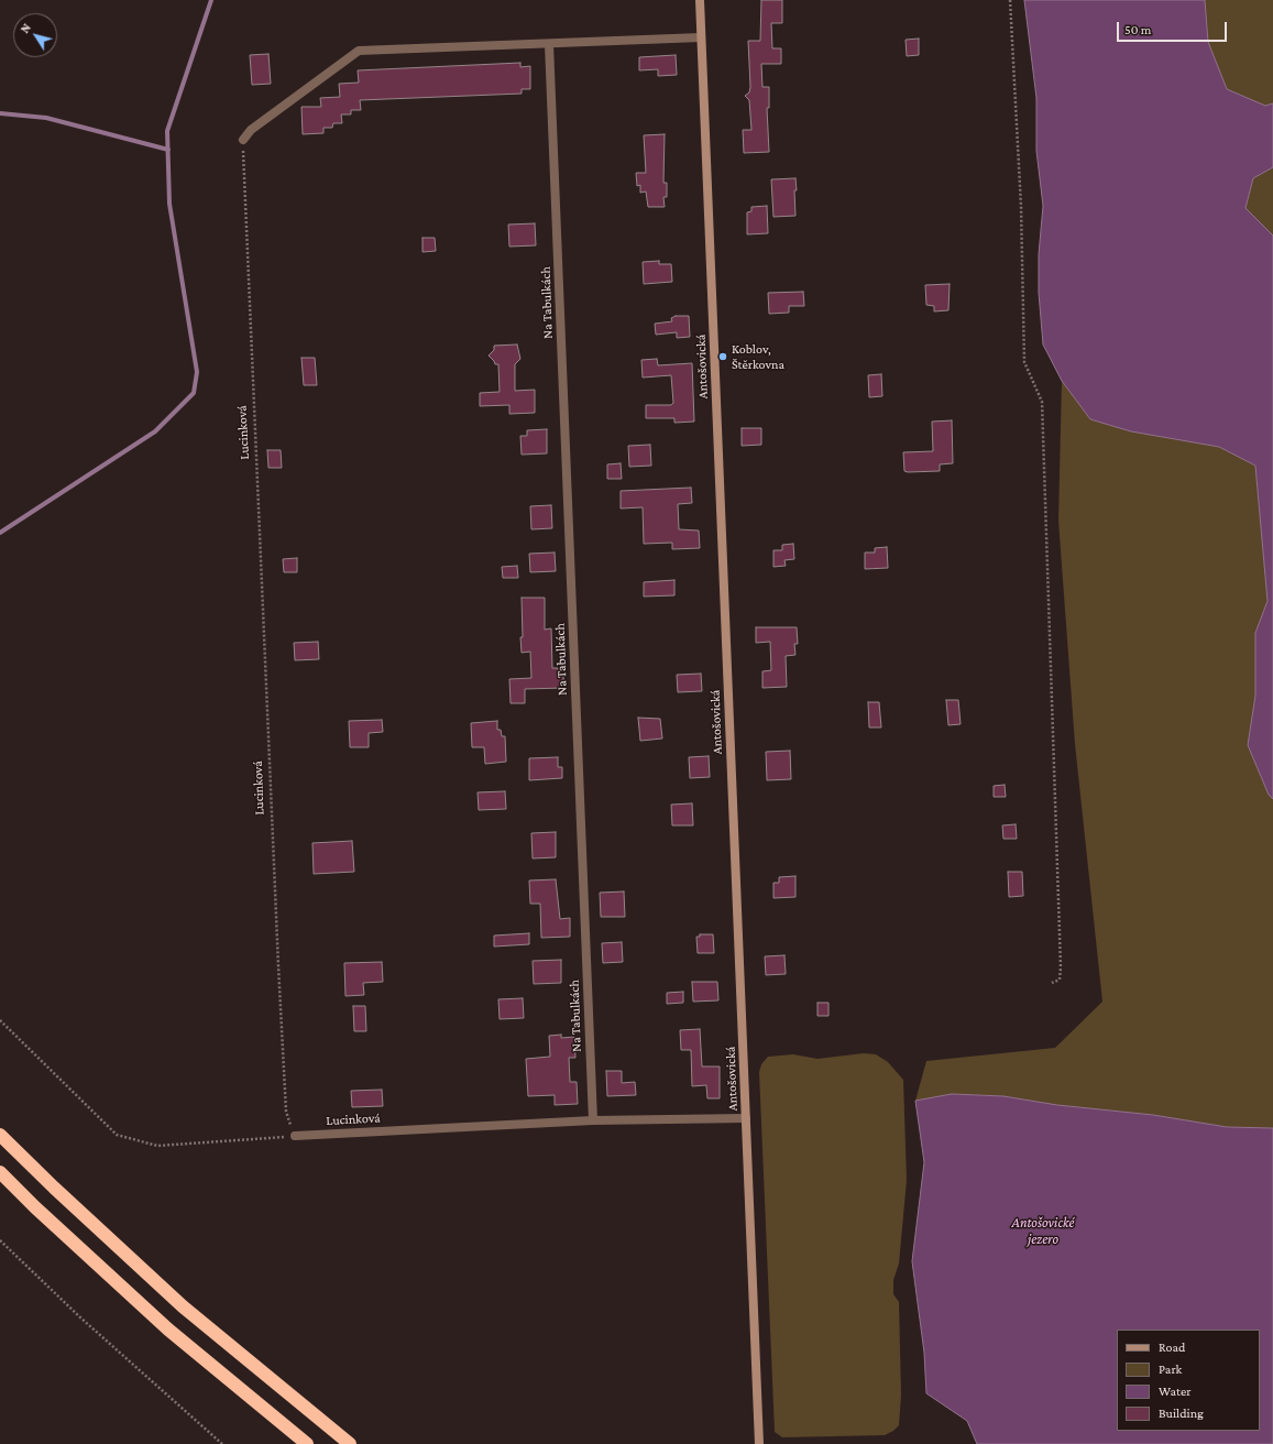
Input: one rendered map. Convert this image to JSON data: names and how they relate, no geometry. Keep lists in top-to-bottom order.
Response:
{
  "streets": {
    "street": ["Na Tabulkách", "Antošovická", "Lucinková"]
  },
  "crossings": [
    ["Na Tabulkách", "Lucinková"]
  ],
  "water": ["Antošovické jezero"],
  "places": ["Koblov, Štěrkovna"],
  "legend": [
    "Road",
    "Park",
    "Water",
    "Building"
  ],
  "scale_bar": "50 m",
  "north": "top left"
}
